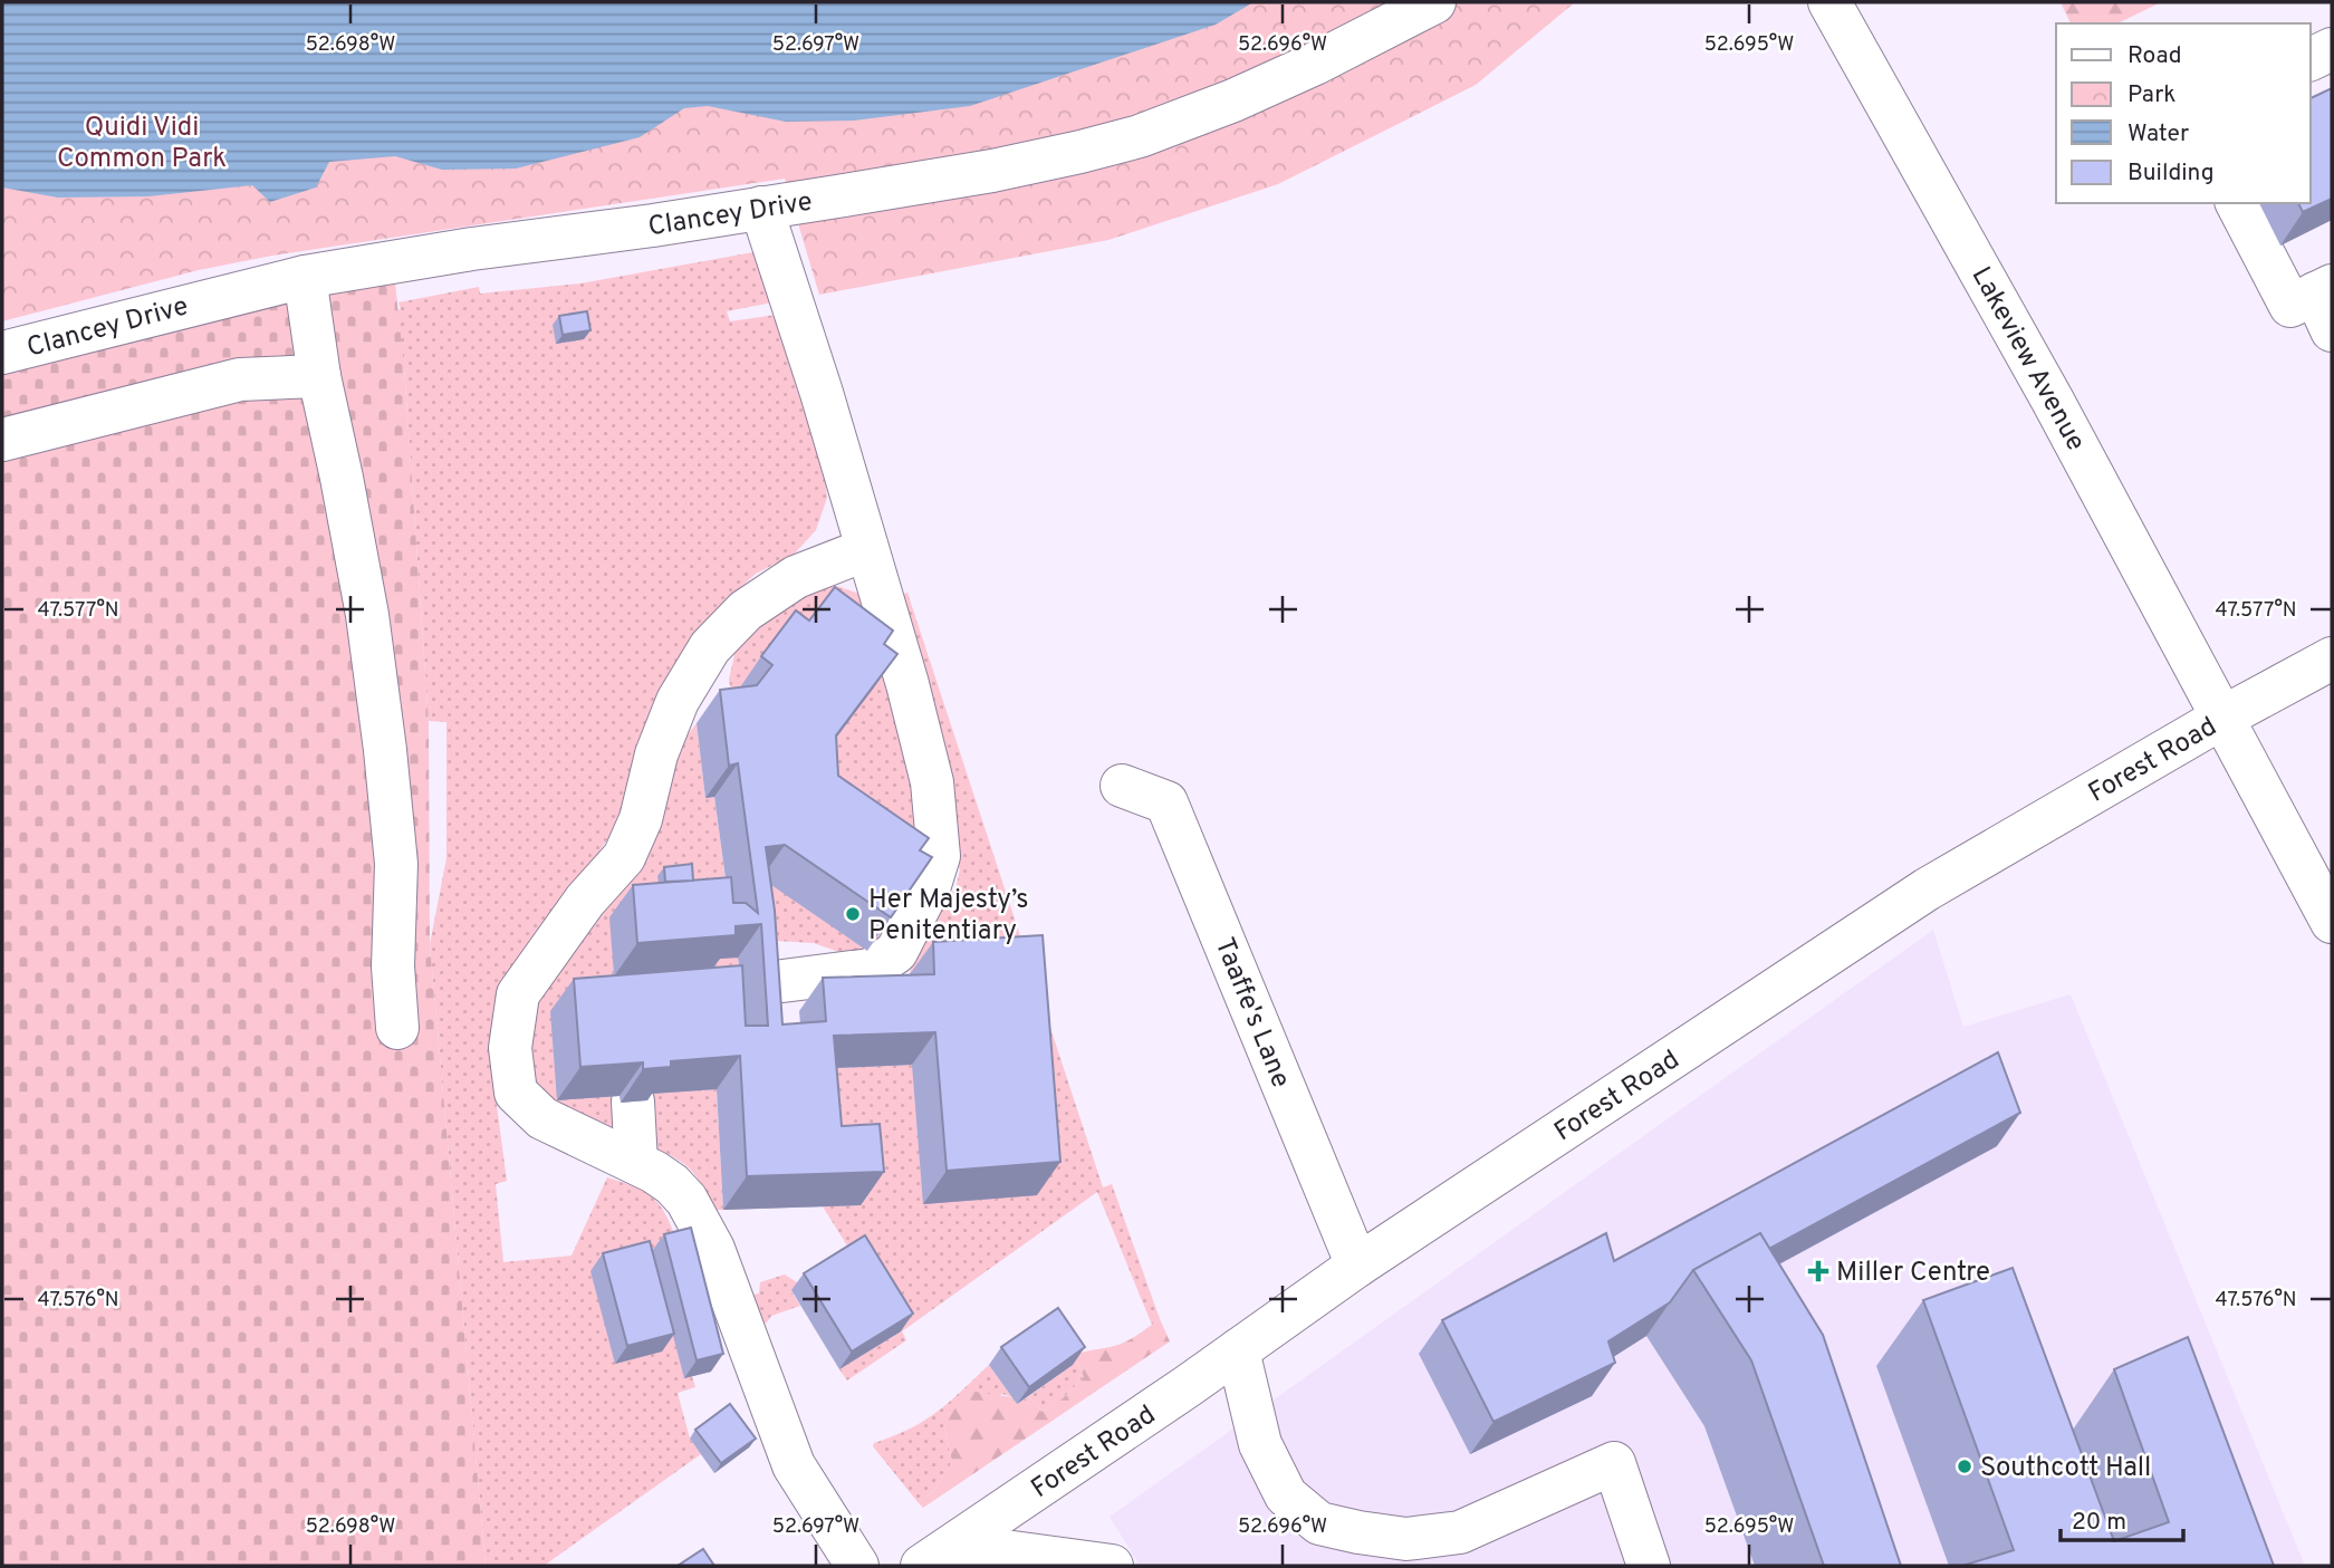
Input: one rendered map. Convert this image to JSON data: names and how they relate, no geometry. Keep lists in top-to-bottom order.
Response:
{
  "streets": {
    "street": [
      "Clancey Drive",
      "Lakeview Avenue",
      "Forest Road",
      "Taaffe's Lane"
    ]
  },
  "crossings": [
    ["Lakeview Avenue", "Forest Road"],
    ["Forest Road", "Taaffe's Lane"]
  ],
  "parks": ["Quidi Vidi Common Park"],
  "places": {
    "other": ["Her Majesty’s Penitentiary", "Southcott Hall"],
    "health": ["Miller Centre"]
  },
  "legend": [
    "Road",
    "Park",
    "Water",
    "Building"
  ],
  "scale_bar": "20 m",
  "coordinates": [
    "52.698°W",
    "52.697°W",
    "52.696°W",
    "52.695°W",
    "47.577°N",
    "47.576°N"
  ]
}
